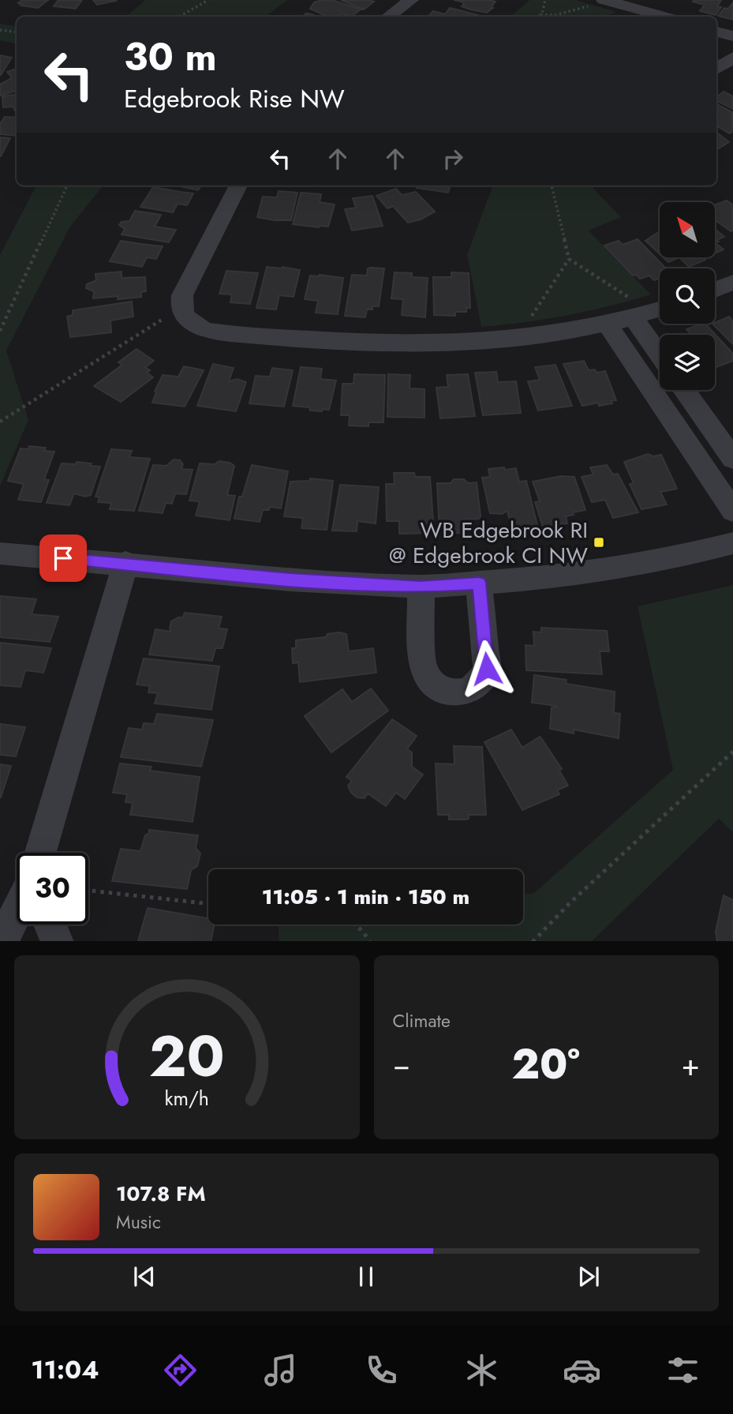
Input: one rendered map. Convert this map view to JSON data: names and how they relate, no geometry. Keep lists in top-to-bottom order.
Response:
{
  "places": {
    "transit": ["WB Edgebrook RI @ Edgebrook CI NW"]
  },
  "north": "top left",
  "page": {
    "turn": ["30 m", "Edgebrook Rise NW"],
    "limit": "30",
    "trip": "11:05 · 1 min · 150 m",
    "tile": "Climate",
    "heat": ["−", "20°", "+"],
    "song": ["107.8 FM", "Music"],
    "tabs": "11:04",
    "gauge": ["20", "km/h"]
  }
}
